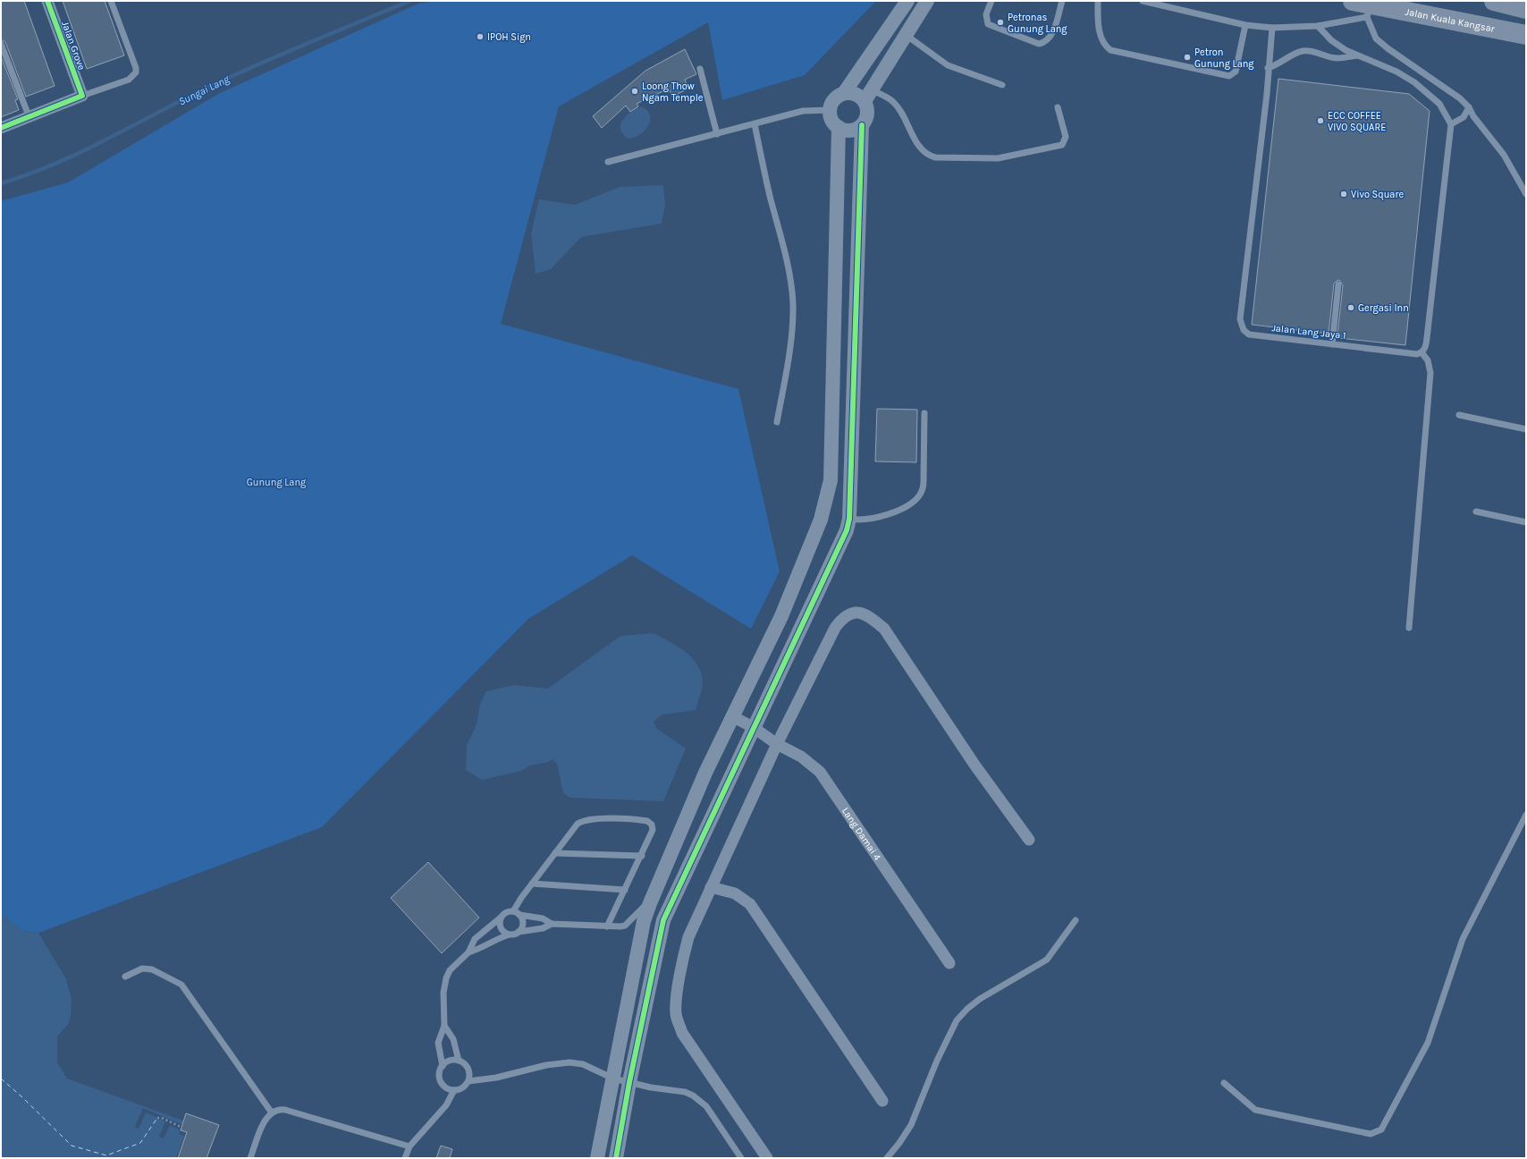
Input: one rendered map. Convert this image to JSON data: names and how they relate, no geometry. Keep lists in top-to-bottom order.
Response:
{
  "streets": {
    "highway": ["Jalan Kuala Kangsar"],
    "street": ["Jalan Grove", "Lang Damai 4"],
    "lane": ["Jalan Lang Jaya 1"]
  },
  "water": ["Sungai Lang"],
  "parks": ["Gunung Lang"],
  "places": [
    "Petronas Gunung Lang",
    "IPOH Sign",
    "Petron Gunung Lang",
    "Loong Thow Ngam Temple",
    "ECC COFFEE VIVO SQUARE",
    "Vivo Square",
    "Gergasi Inn"
  ]
}
